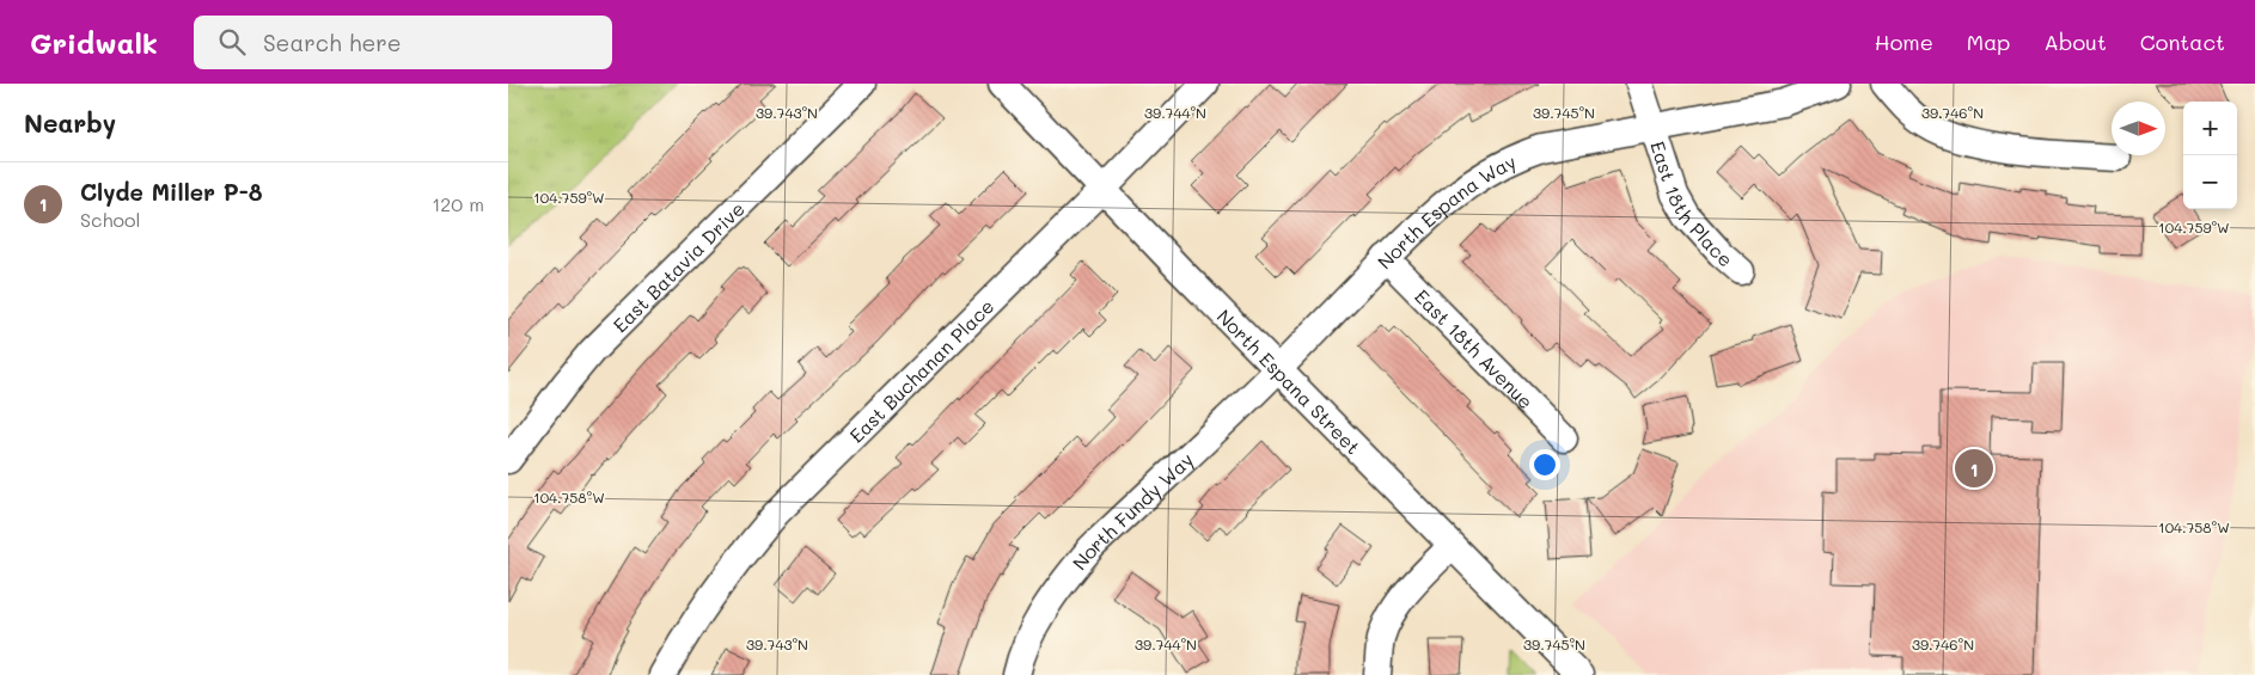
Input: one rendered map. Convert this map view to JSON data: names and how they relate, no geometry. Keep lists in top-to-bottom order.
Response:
{
  "streets": {
    "street": [
      "East 18th Place",
      "North Espana Way",
      "East Batavia Drive",
      "East 18th Avenue",
      "East Buchanan Place",
      "North Espana Street",
      "North Fundy Way"
    ]
  },
  "crossings": [
    ["East 18th Place", "North Espana Way"],
    ["North Espana Way", "East 18th Avenue"],
    ["North Espana Way", "North Espana Street"],
    ["North Espana Way", "North Fundy Way"],
    ["East Buchanan Place", "North Espana Street"],
    ["North Espana Street", "North Fundy Way"]
  ],
  "north": "right",
  "page": {
    "header": "Gridwalk",
    "search": "Search here",
    "nav": [
      "Home",
      "Map",
      "About",
      "Contact"
    ],
    "heading": "Nearby",
    "map_buttons": ["+", "−"],
    "list": [
      {
        "mark": "1",
        "name": "Clyde Miller P-8",
        "note": "School",
        "value": "120 m"
      }
    ],
    "pins": "1"
  },
  "coordinates": [
    "39.743°N",
    "39.744°N",
    "39.745°N",
    "39.746°N",
    "104.759°W",
    "104.758°W"
  ]
}
